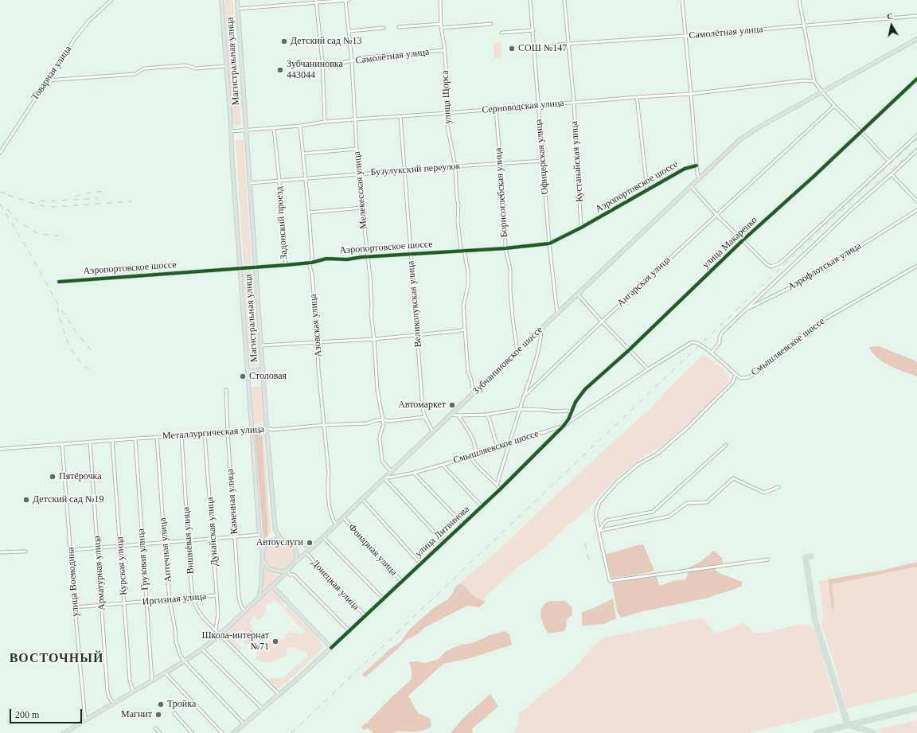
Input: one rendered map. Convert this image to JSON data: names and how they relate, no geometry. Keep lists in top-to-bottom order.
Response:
{
  "streets": {
    "main road": ["Магистральная улица", "Зубчаниновское шоссе", "улица Литвинова"],
    "street": [
      "Самолётная улица",
      "Товарная улица",
      "улица Щорса",
      "Серноводская улица",
      "Офицерская улица",
      "Кустанайская улица",
      "Бузулукский переулок",
      "Аэропортовское шоссе",
      "Мелекесская улица",
      "Борисоглебская улица",
      "Задонский проезд",
      "улица Макаренко",
      "Аэрофлотская улица",
      "Ангарская улица",
      "Великолукская улица",
      "Азовская улица",
      "Смышляевское шоссе",
      "Металлургическая улица",
      "Каменная улица",
      "Дунайская улица",
      "Вишнёвая улица",
      "Аптечная улица",
      "Фонарная улица",
      "Грузовая улица",
      "Курская улица",
      "Арматурная улица",
      "улица Воеводина",
      "Донецкая улица",
      "Иргизная улица"
    ]
  },
  "crossings": [
    ["Самолётная улица", "улица Щорса"],
    ["Самолётная улица", "Офицерская улица"],
    ["Самолётная улица", "Кустанайская улица"],
    ["Самолётная улица", "Мелекесская улица"],
    ["Магистральная улица", "Серноводская улица"],
    ["Магистральная улица", "Бузулукский переулок"],
    ["Магистральная улица", "Аэропортовское шоссе"],
    ["Магистральная улица", "Зубчаниновское шоссе"],
    ["Магистральная улица", "Металлургическая улица"],
    ["улица Щорса", "Серноводская улица"],
    ["улица Щорса", "Бузулукский переулок"],
    ["улица Щорса", "Аэропортовское шоссе"],
    ["Серноводская улица", "Офицерская улица"],
    ["Серноводская улица", "Кустанайская улица"],
    ["Серноводская улица", "Мелекесская улица"],
    ["Серноводская улица", "Борисоглебская улица"],
    ["Серноводская улица", "Задонский проезд"],
    ["Серноводская улица", "Великолукская улица"],
    ["Серноводская улица", "Азовская улица"],
    ["Офицерская улица", "Бузулукский переулок"],
    ["Офицерская улица", "Аэропортовское шоссе"],
    ["Офицерская улица", "Зубчаниновское шоссе"],
    ["Кустанайская улица", "Аэропортовское шоссе"],
    ["Бузулукский переулок", "Мелекесская улица"],
    ["Бузулукский переулок", "Борисоглебская улица"],
    ["Бузулукский переулок", "Задонский проезд"],
    ["Бузулукский переулок", "Великолукская улица"],
    ["Бузулукский переулок", "Азовская улица"],
    ["Аэропортовское шоссе", "Мелекесская улица"],
    ["Аэропортовское шоссе", "Борисоглебская улица"],
    ["Аэропортовское шоссе", "Задонский проезд"],
    ["Аэропортовское шоссе", "Великолукская улица"],
    ["Аэропортовское шоссе", "Азовская улица"],
    ["Мелекесская улица", "Зубчаниновское шоссе"],
    ["Мелекесская улица", "Металлургическая улица"],
    ["Борисоглебская улица", "Зубчаниновское шоссе"],
    ["улица Макаренко", "Смышляевское шоссе"],
    ["улица Макаренко", "улица Литвинова"],
    ["Аэрофлотская улица", "Смышляевское шоссе"],
    ["Ангарская улица", "Смышляевское шоссе"],
    ["Великолукская улица", "Зубчаниновское шоссе"],
    ["Великолукская улица", "Металлургическая улица"],
    ["Азовская улица", "Зубчаниновское шоссе"],
    ["Азовская улица", "Металлургическая улица"],
    ["Смышляевское шоссе", "Зубчаниновское шоссе"],
    ["Смышляевское шоссе", "улица Литвинова"],
    ["Зубчаниновское шоссе", "Фонарная улица"],
    ["Зубчаниновское шоссе", "Донецкая улица"],
    ["Металлургическая улица", "Каменная улица"],
    ["Металлургическая улица", "Дунайская улица"],
    ["Металлургическая улица", "Вишнёвая улица"],
    ["Металлургическая улица", "Аптечная улица"],
    ["Металлургическая улица", "Грузовая улица"],
    ["Металлургическая улица", "Курская улица"],
    ["Металлургическая улица", "Арматурная улица"],
    ["Металлургическая улица", "улица Воеводина"],
    ["Дунайская улица", "Вишнёвая улица"],
    ["Дунайская улица", "Иргизная улица"],
    ["улица Литвинова", "Вишнёвая улица"],
    ["улица Литвинова", "Аптечная улица"],
    ["улица Литвинова", "Фонарная улица"],
    ["улица Литвинова", "Донецкая улица"],
    ["Вишнёвая улица", "Иргизная улица"],
    ["Аптечная улица", "Иргизная улица"],
    ["Грузовая улица", "Иргизная улица"],
    ["Курская улица", "Иргизная улица"],
    ["Арматурная улица", "Иргизная улица"],
    ["улица Воеводина", "Иргизная улица"]
  ],
  "districts": ["ВОСТОЧНЫЙ"],
  "places": [
    "Детский сад №13",
    "СОШ №147",
    "Зубчаниновка 443044",
    "Столовая",
    "Автомаркет",
    "Пятёрочка",
    "Детский сад №19",
    "Автоуслуги",
    "Школа-интернат №71",
    "Тройка",
    "Магнит"
  ],
  "scale_bar": "200 m",
  "north": "top"
}
